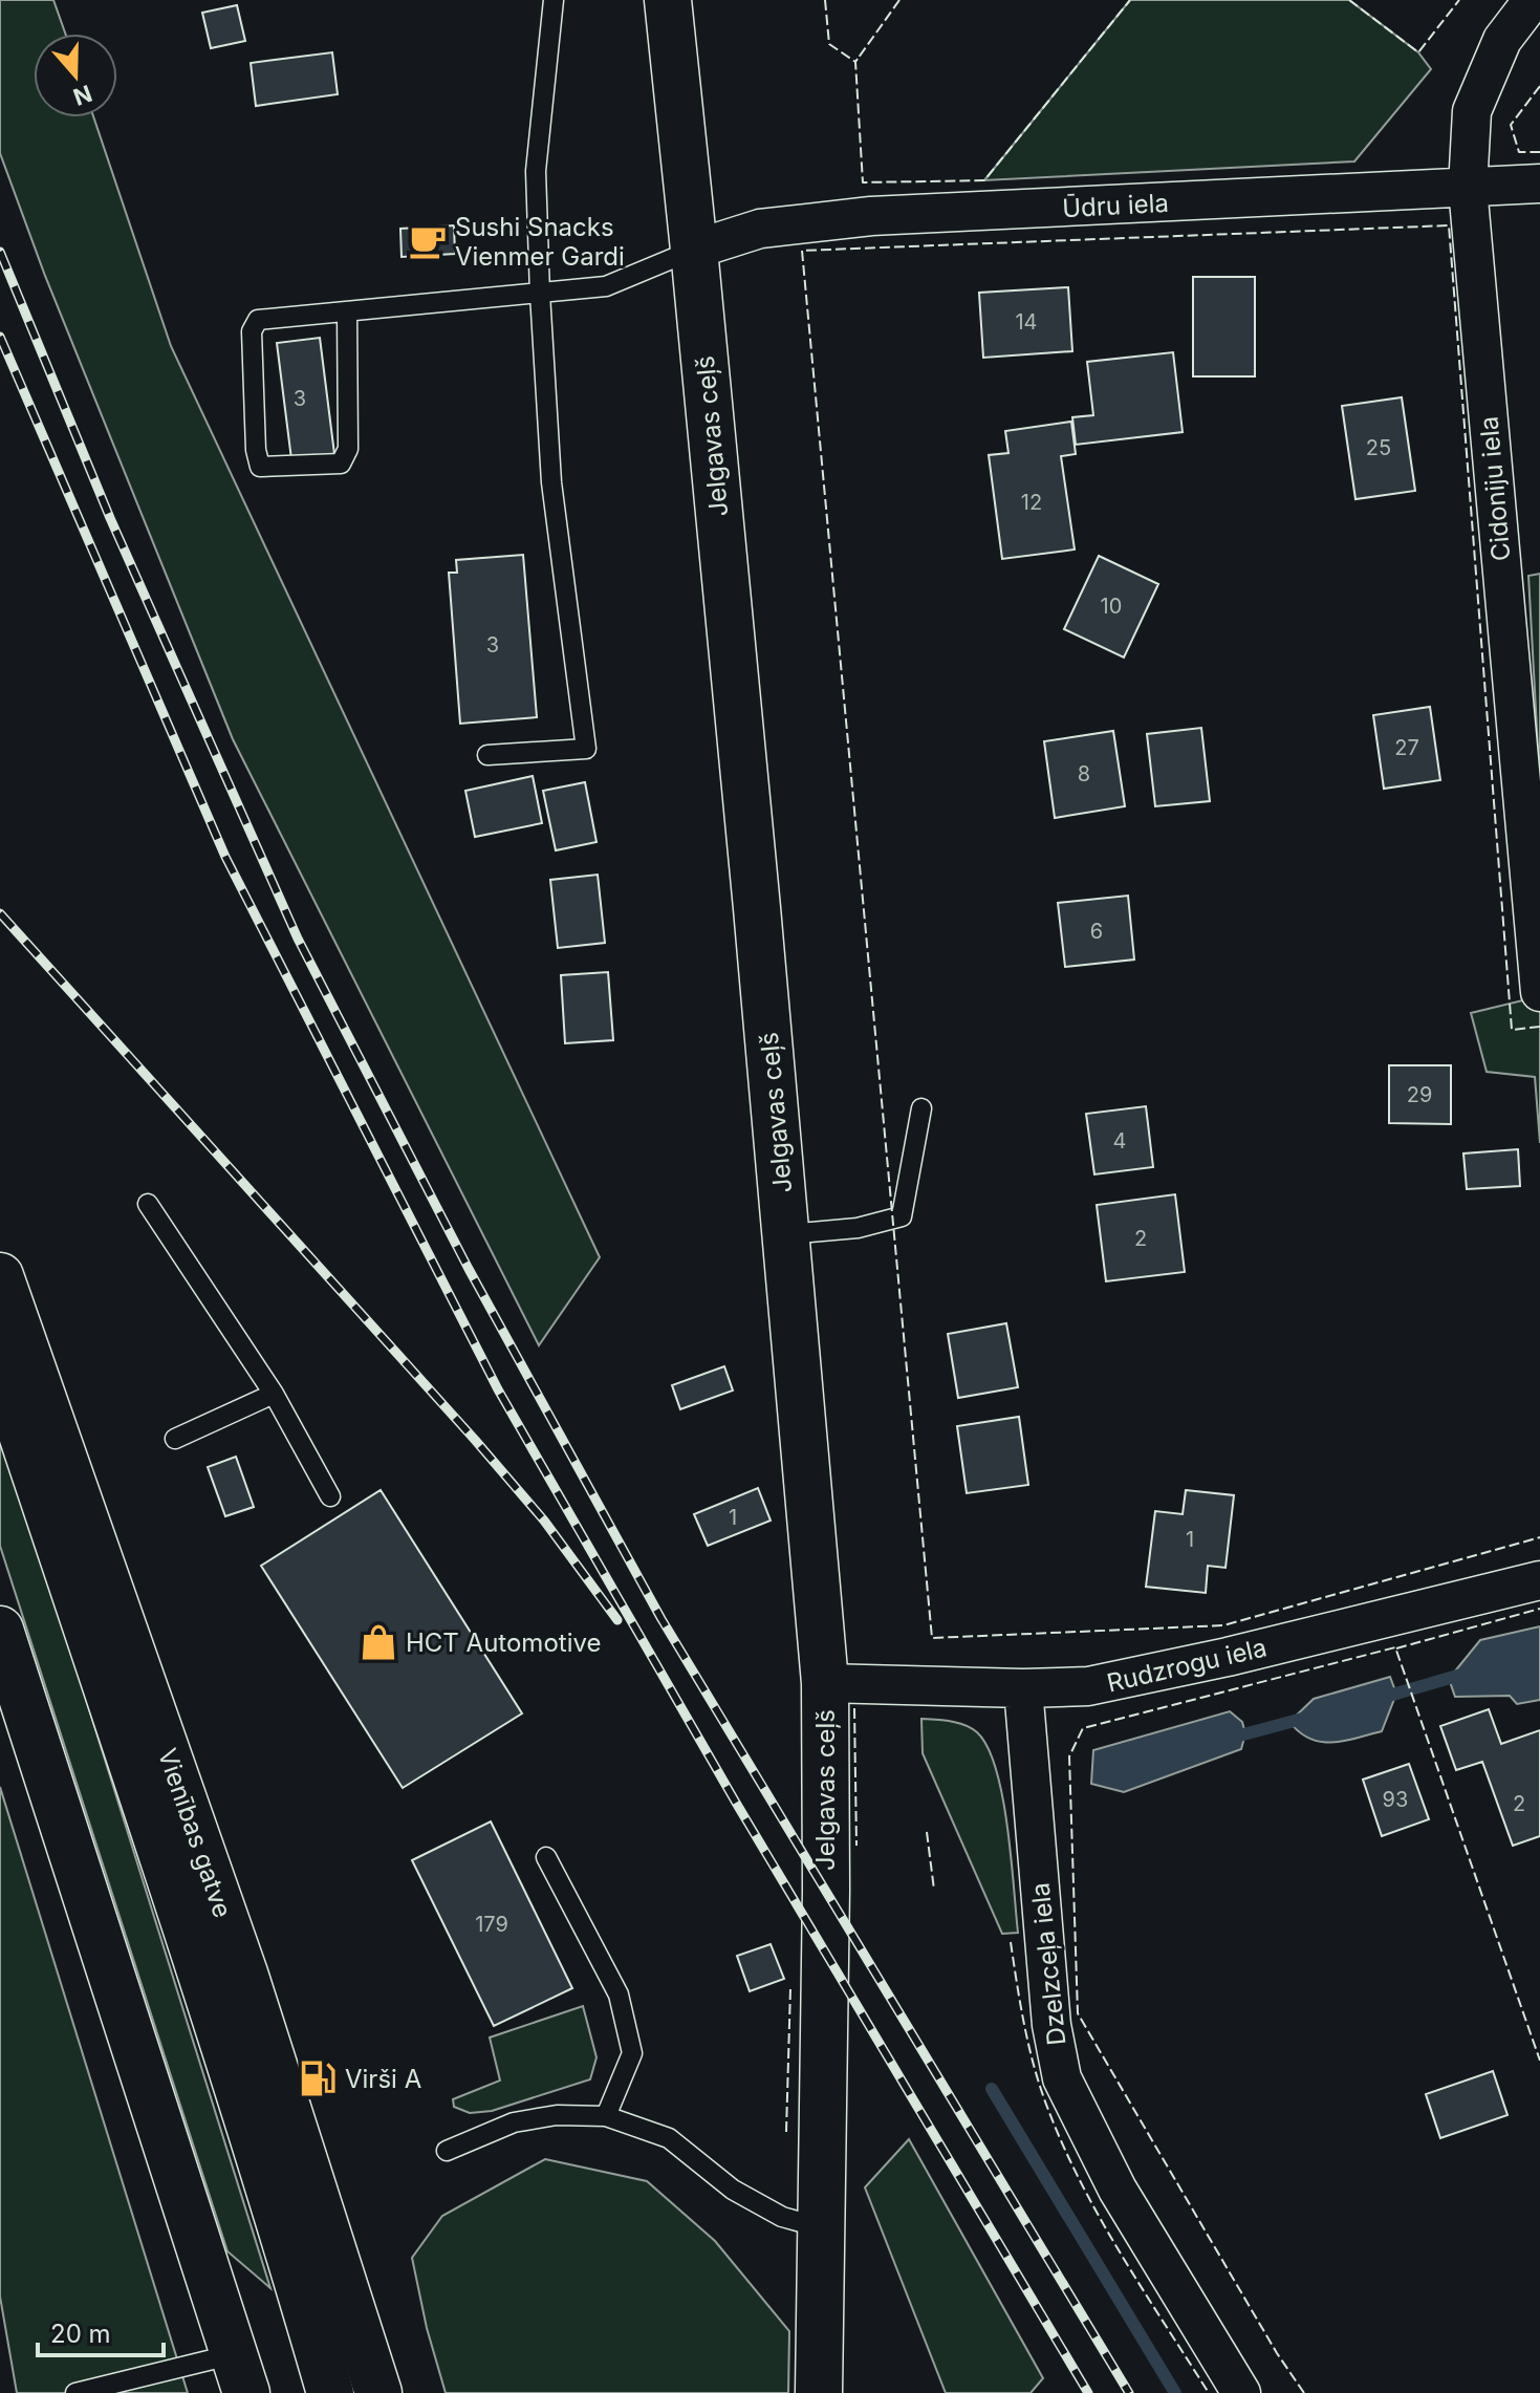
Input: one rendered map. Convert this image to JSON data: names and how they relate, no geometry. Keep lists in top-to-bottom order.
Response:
{
  "streets": {
    "main road": ["Jelgavas ceļš", "Vienības gatve"],
    "street": [
      "Ūdru iela",
      "Cidoniju iela",
      "Rudzrogu iela",
      "Dzelzceļa iela"
    ]
  },
  "crossings": [
    ["Ūdru iela", "Jelgavas ceļš"],
    ["Ūdru iela", "Cidoniju iela"],
    ["Jelgavas ceļš", "Rudzrogu iela"],
    ["Rudzrogu iela", "Dzelzceļa iela"]
  ],
  "places": {
    "cafe": ["Sushi Snacks Vienmer Gardi"],
    "shop": ["HCT Automotive"],
    "fuel station": ["Virši A"]
  },
  "house_numbers": [
    "14",
    "3",
    "25",
    "12",
    "10",
    "3",
    "27",
    "8",
    "6",
    "29",
    "4",
    "2",
    "1",
    "1",
    "93",
    "2",
    "179"
  ],
  "scale_bar": "20 m",
  "north": "bottom"
}
